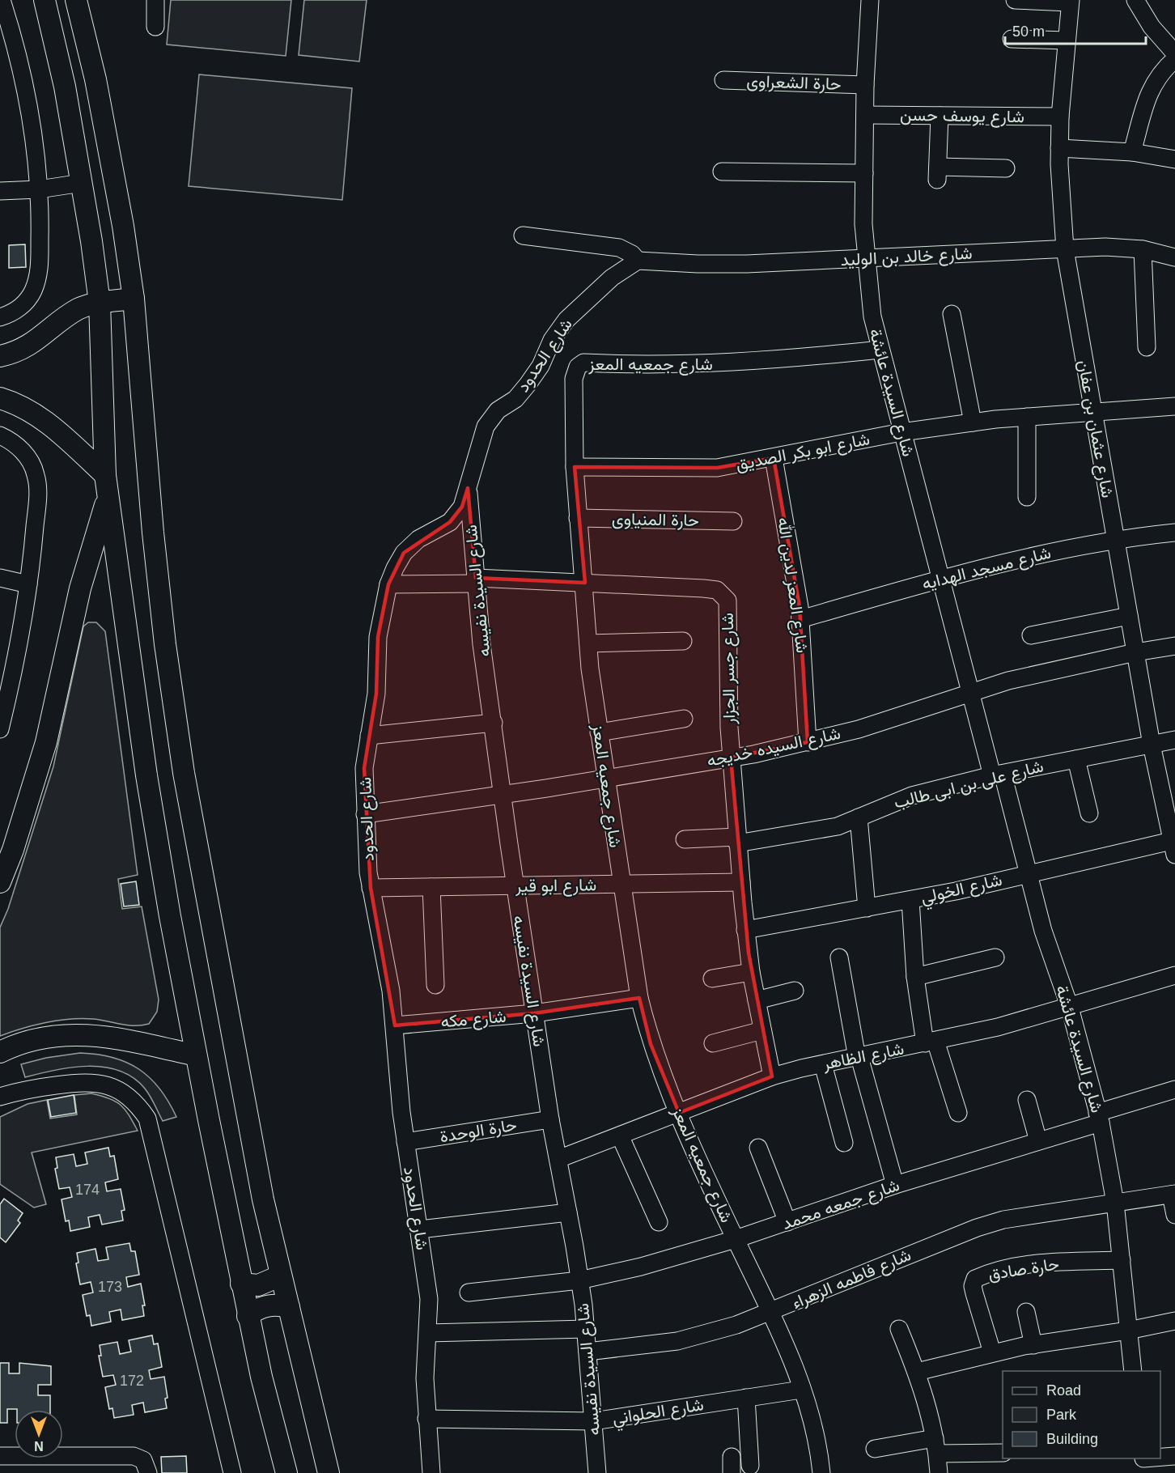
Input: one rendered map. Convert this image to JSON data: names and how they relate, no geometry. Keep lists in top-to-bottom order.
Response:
{
  "streets": {
    "street": [
      "حارة الشعراوى",
      "شارع يوسف حسن",
      "شارع خالد بن الوليد",
      "شارع الحدود",
      "شارع جمعيه المعز",
      "شارع السيدة عائشة",
      "شارع عثمان بن عفان",
      "شارع ابو بكر الصديق",
      "حارة المنياوى",
      "شارع مسجد الهدايه",
      "شارع المعز لدين الله",
      "شارع السيدة نفيسه",
      "شارع جسر الجزار",
      "شارع السيده خديجه",
      "شارع على بن ابى طالب",
      "شارع ابو قير",
      "شارع الخولي",
      "شارع مكه",
      "شارع الظاهر",
      "حارة الوحدة",
      "شارع جمعه محمد",
      "حارة صادق",
      "شارع فاطمه الزهراء",
      "شارع الحلواني"
    ]
  },
  "crossings": [
    ["حارة الشعراوى", "شارع السيدة عائشة"],
    ["شارع يوسف حسن", "شارع السيدة عائشة"],
    ["شارع يوسف حسن", "شارع عثمان بن عفان"],
    ["شارع خالد بن الوليد", "شارع الحدود"],
    ["شارع خالد بن الوليد", "شارع السيدة عائشة"],
    ["شارع خالد بن الوليد", "شارع عثمان بن عفان"],
    ["شارع الحدود", "شارع السيدة نفيسه"],
    ["شارع الحدود", "شارع جسر الجزار"],
    ["شارع الحدود", "شارع السيده خديجه"],
    ["شارع الحدود", "شارع ابو قير"],
    ["شارع الحدود", "شارع مكه"],
    ["شارع الحدود", "حارة الوحدة"],
    ["شارع الحدود", "شارع الحلواني"],
    ["شارع جمعيه المعز", "شارع السيدة عائشة"],
    ["شارع جمعيه المعز", "شارع ابو بكر الصديق"],
    ["شارع جمعيه المعز", "حارة المنياوى"],
    ["شارع جمعيه المعز", "شارع جسر الجزار"],
    ["شارع جمعيه المعز", "شارع السيده خديجه"],
    ["شارع جمعيه المعز", "شارع ابو قير"],
    ["شارع جمعيه المعز", "شارع مكه"],
    ["شارع جمعيه المعز", "شارع الظاهر"],
    ["شارع جمعيه المعز", "شارع جمعه محمد"],
    ["شارع جمعيه المعز", "شارع فاطمه الزهراء"],
    ["شارع جمعيه المعز", "شارع الحلواني"],
    ["شارع السيدة عائشة", "شارع ابو بكر الصديق"],
    ["شارع السيدة عائشة", "شارع مسجد الهدايه"],
    ["شارع السيدة عائشة", "شارع السيده خديجه"],
    ["شارع السيدة عائشة", "شارع على بن ابى طالب"],
    ["شارع السيدة عائشة", "شارع الخولي"],
    ["شارع السيدة عائشة", "شارع الظاهر"],
    ["شارع السيدة عائشة", "شارع جمعه محمد"],
    ["شارع السيدة عائشة", "حارة صادق"],
    ["شارع السيدة عائشة", "شارع فاطمه الزهراء"],
    ["شارع عثمان بن عفان", "شارع ابو بكر الصديق"],
    ["شارع عثمان بن عفان", "شارع مسجد الهدايه"],
    ["شارع عثمان بن عفان", "شارع السيده خديجه"],
    ["شارع عثمان بن عفان", "شارع على بن ابى طالب"],
    ["شارع عثمان بن عفان", "شارع الخولي"],
    ["شارع ابو بكر الصديق", "شارع المعز لدين الله"],
    ["شارع مسجد الهدايه", "شارع المعز لدين الله"],
    ["شارع المعز لدين الله", "شارع السيده خديجه"],
    ["شارع السيدة نفيسه", "شارع جسر الجزار"],
    ["شارع السيدة نفيسه", "شارع السيده خديجه"],
    ["شارع السيدة نفيسه", "شارع ابو قير"],
    ["شارع السيدة نفيسه", "شارع مكه"],
    ["شارع السيدة نفيسه", "شارع الظاهر"],
    ["شارع السيدة نفيسه", "حارة الوحدة"],
    ["شارع السيدة نفيسه", "شارع جمعه محمد"],
    ["شارع السيدة نفيسه", "شارع فاطمه الزهراء"],
    ["شارع السيدة نفيسه", "شارع الحلواني"],
    ["شارع جسر الجزار", "شارع السيده خديجه"],
    ["شارع جسر الجزار", "شارع على بن ابى طالب"],
    ["شارع جسر الجزار", "شارع ابو قير"],
    ["شارع جسر الجزار", "شارع الخولي"],
    ["شارع جسر الجزار", "شارع الظاهر"]
  ],
  "house_numbers": ["174", "173", "172"],
  "legend": ["Road", "Park", "Building"],
  "scale_bar": "50 m",
  "north": "bottom"
}
